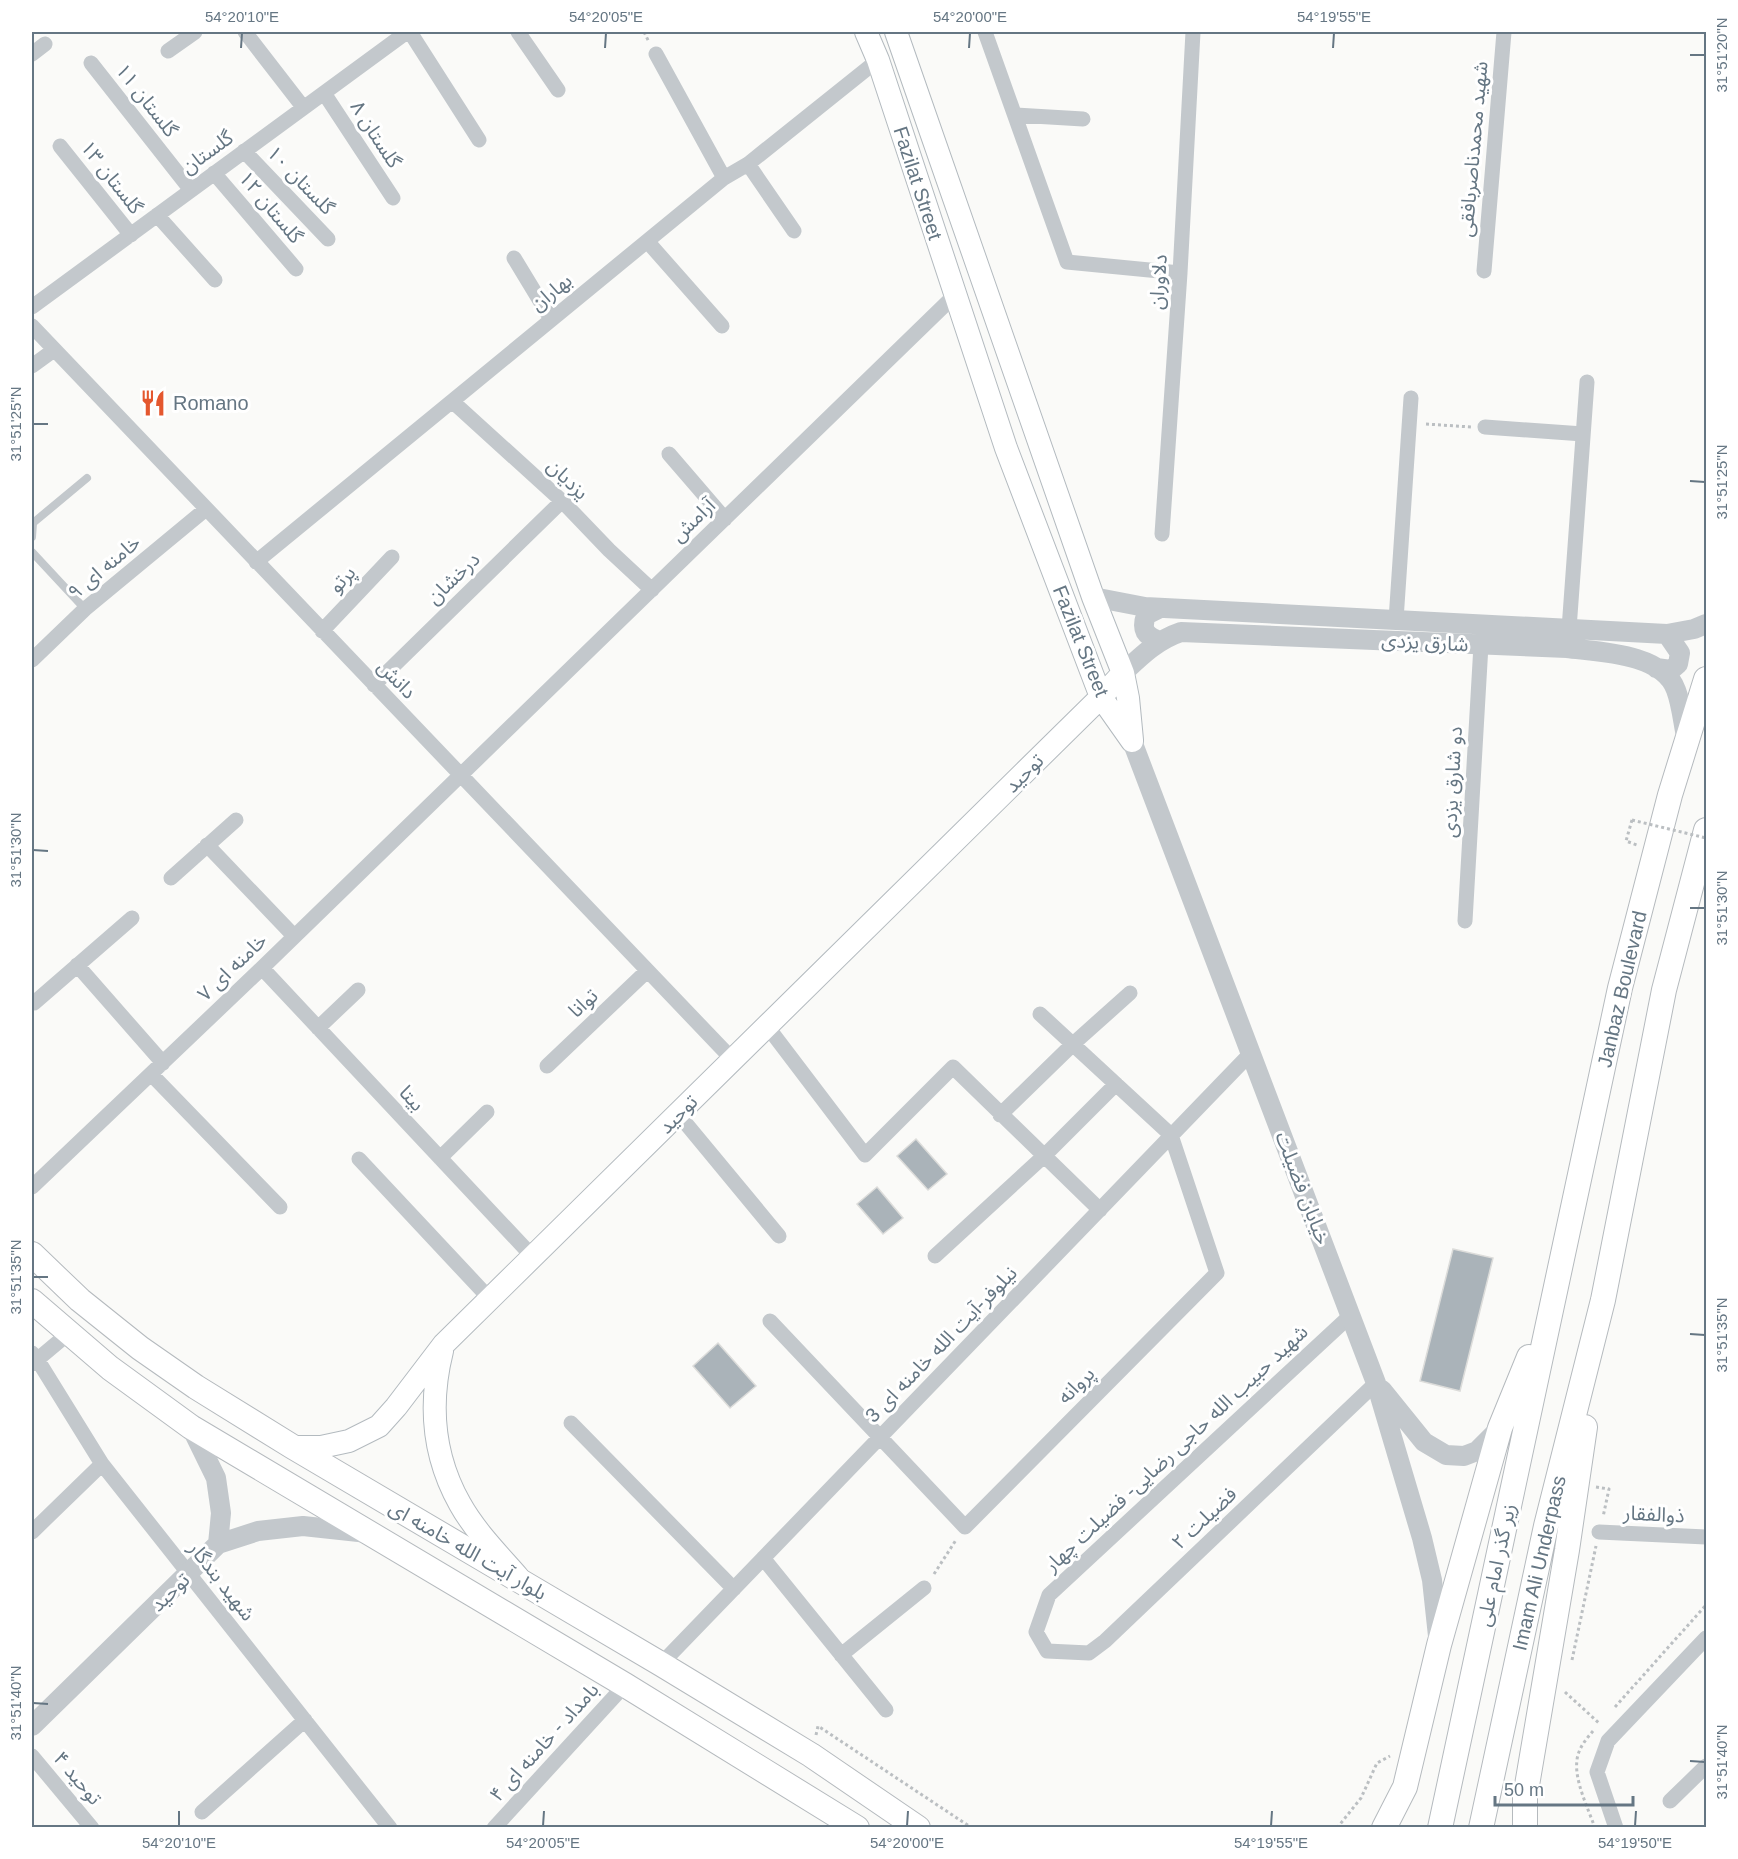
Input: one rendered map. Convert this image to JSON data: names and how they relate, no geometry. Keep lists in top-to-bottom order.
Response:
{
  "streets": {
    "main road": [
      "Fazilat Street",
      "توحید",
      "Janbaz Boulevard",
      "بلوار آیت الله خامنه ای",
      "Imam Ali Underpass",
      "زیر گذر امام علی"
    ],
    "street": [
      "گلستان ۱۱",
      "گلستان ۸",
      "شهید محمدناصربافقی",
      "گلستان",
      "گلستان ۱۳",
      "گلستان ۱۰",
      "گلستان ۱۲",
      "دلاوران",
      "بهاران",
      "یزدیان",
      "آرامش",
      "خامنه ای ۹",
      "درخشان",
      "پرتو",
      "شارق یزدی",
      "دانش",
      "دو شارق یزدی",
      "خامنه ای ۷",
      "توانا",
      "بیتا",
      "خیابان فضیلت",
      "نیلوفر-آیت الله خامنه ای 3",
      "پروانه",
      "شهید حبیب الله حاجی رضایی- فضیلت چهار",
      "ذوالفقار",
      "فضیلت ۲",
      "شهید بندگار",
      "بامداد - خامنه ای ۴",
      "توحید ۴"
    ]
  },
  "crossings": [
    ["گلستان ۱۱", "گلستان"],
    ["گلستان ۸", "گلستان"],
    ["گلستان", "گلستان ۱۳"],
    ["گلستان", "گلستان ۱۰"],
    ["گلستان", "گلستان ۱۲"],
    ["Fazilat Street", "بهاران"],
    ["Fazilat Street", "آرامش"],
    ["Fazilat Street", "شارق یزدی"],
    ["Fazilat Street", "توحید"],
    ["Fazilat Street", "خیابان فضیلت"],
    ["بهاران", "یزدیان"],
    ["بهاران", "دانش"],
    ["یزدیان", "آرامش"],
    ["یزدیان", "درخشان"],
    ["آرامش", "دانش"],
    ["آرامش", "خامنه ای ۷"],
    ["خامنه ای ۹", "دانش"],
    ["درخشان", "دانش"],
    ["پرتو", "دانش"],
    ["شارق یزدی", "توحید"],
    ["شارق یزدی", "دو شارق یزدی"],
    ["شارق یزدی", "Janbaz Boulevard"],
    ["دانش", "توحید"],
    ["دانش", "خامنه ای ۷"],
    ["دانش", "توانا"],
    ["توحید", "بیتا"],
    ["توحید", "بلوار آیت الله خامنه ای"],
    ["توحید", "شهید بندگار"],
    ["خامنه ای ۷", "بیتا"],
    ["Janbaz Boulevard", "زیر گذر امام علی"],
    ["خیابان فضیلت", "نیلوفر-آیت الله خامنه ای 3"],
    ["خیابان فضیلت", "شهید حبیب الله حاجی رضایی- فضیلت چهار"],
    ["خیابان فضیلت", "فضیلت ۲"],
    ["نیلوفر-آیت الله خامنه ای 3", "پروانه"],
    ["نیلوفر-آیت الله خامنه ای 3", "بلوار آیت الله خامنه ای"],
    ["شهید حبیب الله حاجی رضایی- فضیلت چهار", "فضیلت ۲"],
    ["بلوار آیت الله خامنه ای", "بامداد - خامنه ای ۴"]
  ],
  "places": {
    "restaurant": ["Romano"]
  },
  "scale_bar": "50 m",
  "coordinates": [
    "54°20'10\"E",
    "54°20'05\"E",
    "54°20'00\"E",
    "54°19'55\"E",
    "31°51'20\"N",
    "31°51'25\"N",
    "31°51'30\"N",
    "31°51'35\"N",
    "31°51'40\"N",
    "54°19'50\"E"
  ]
}
